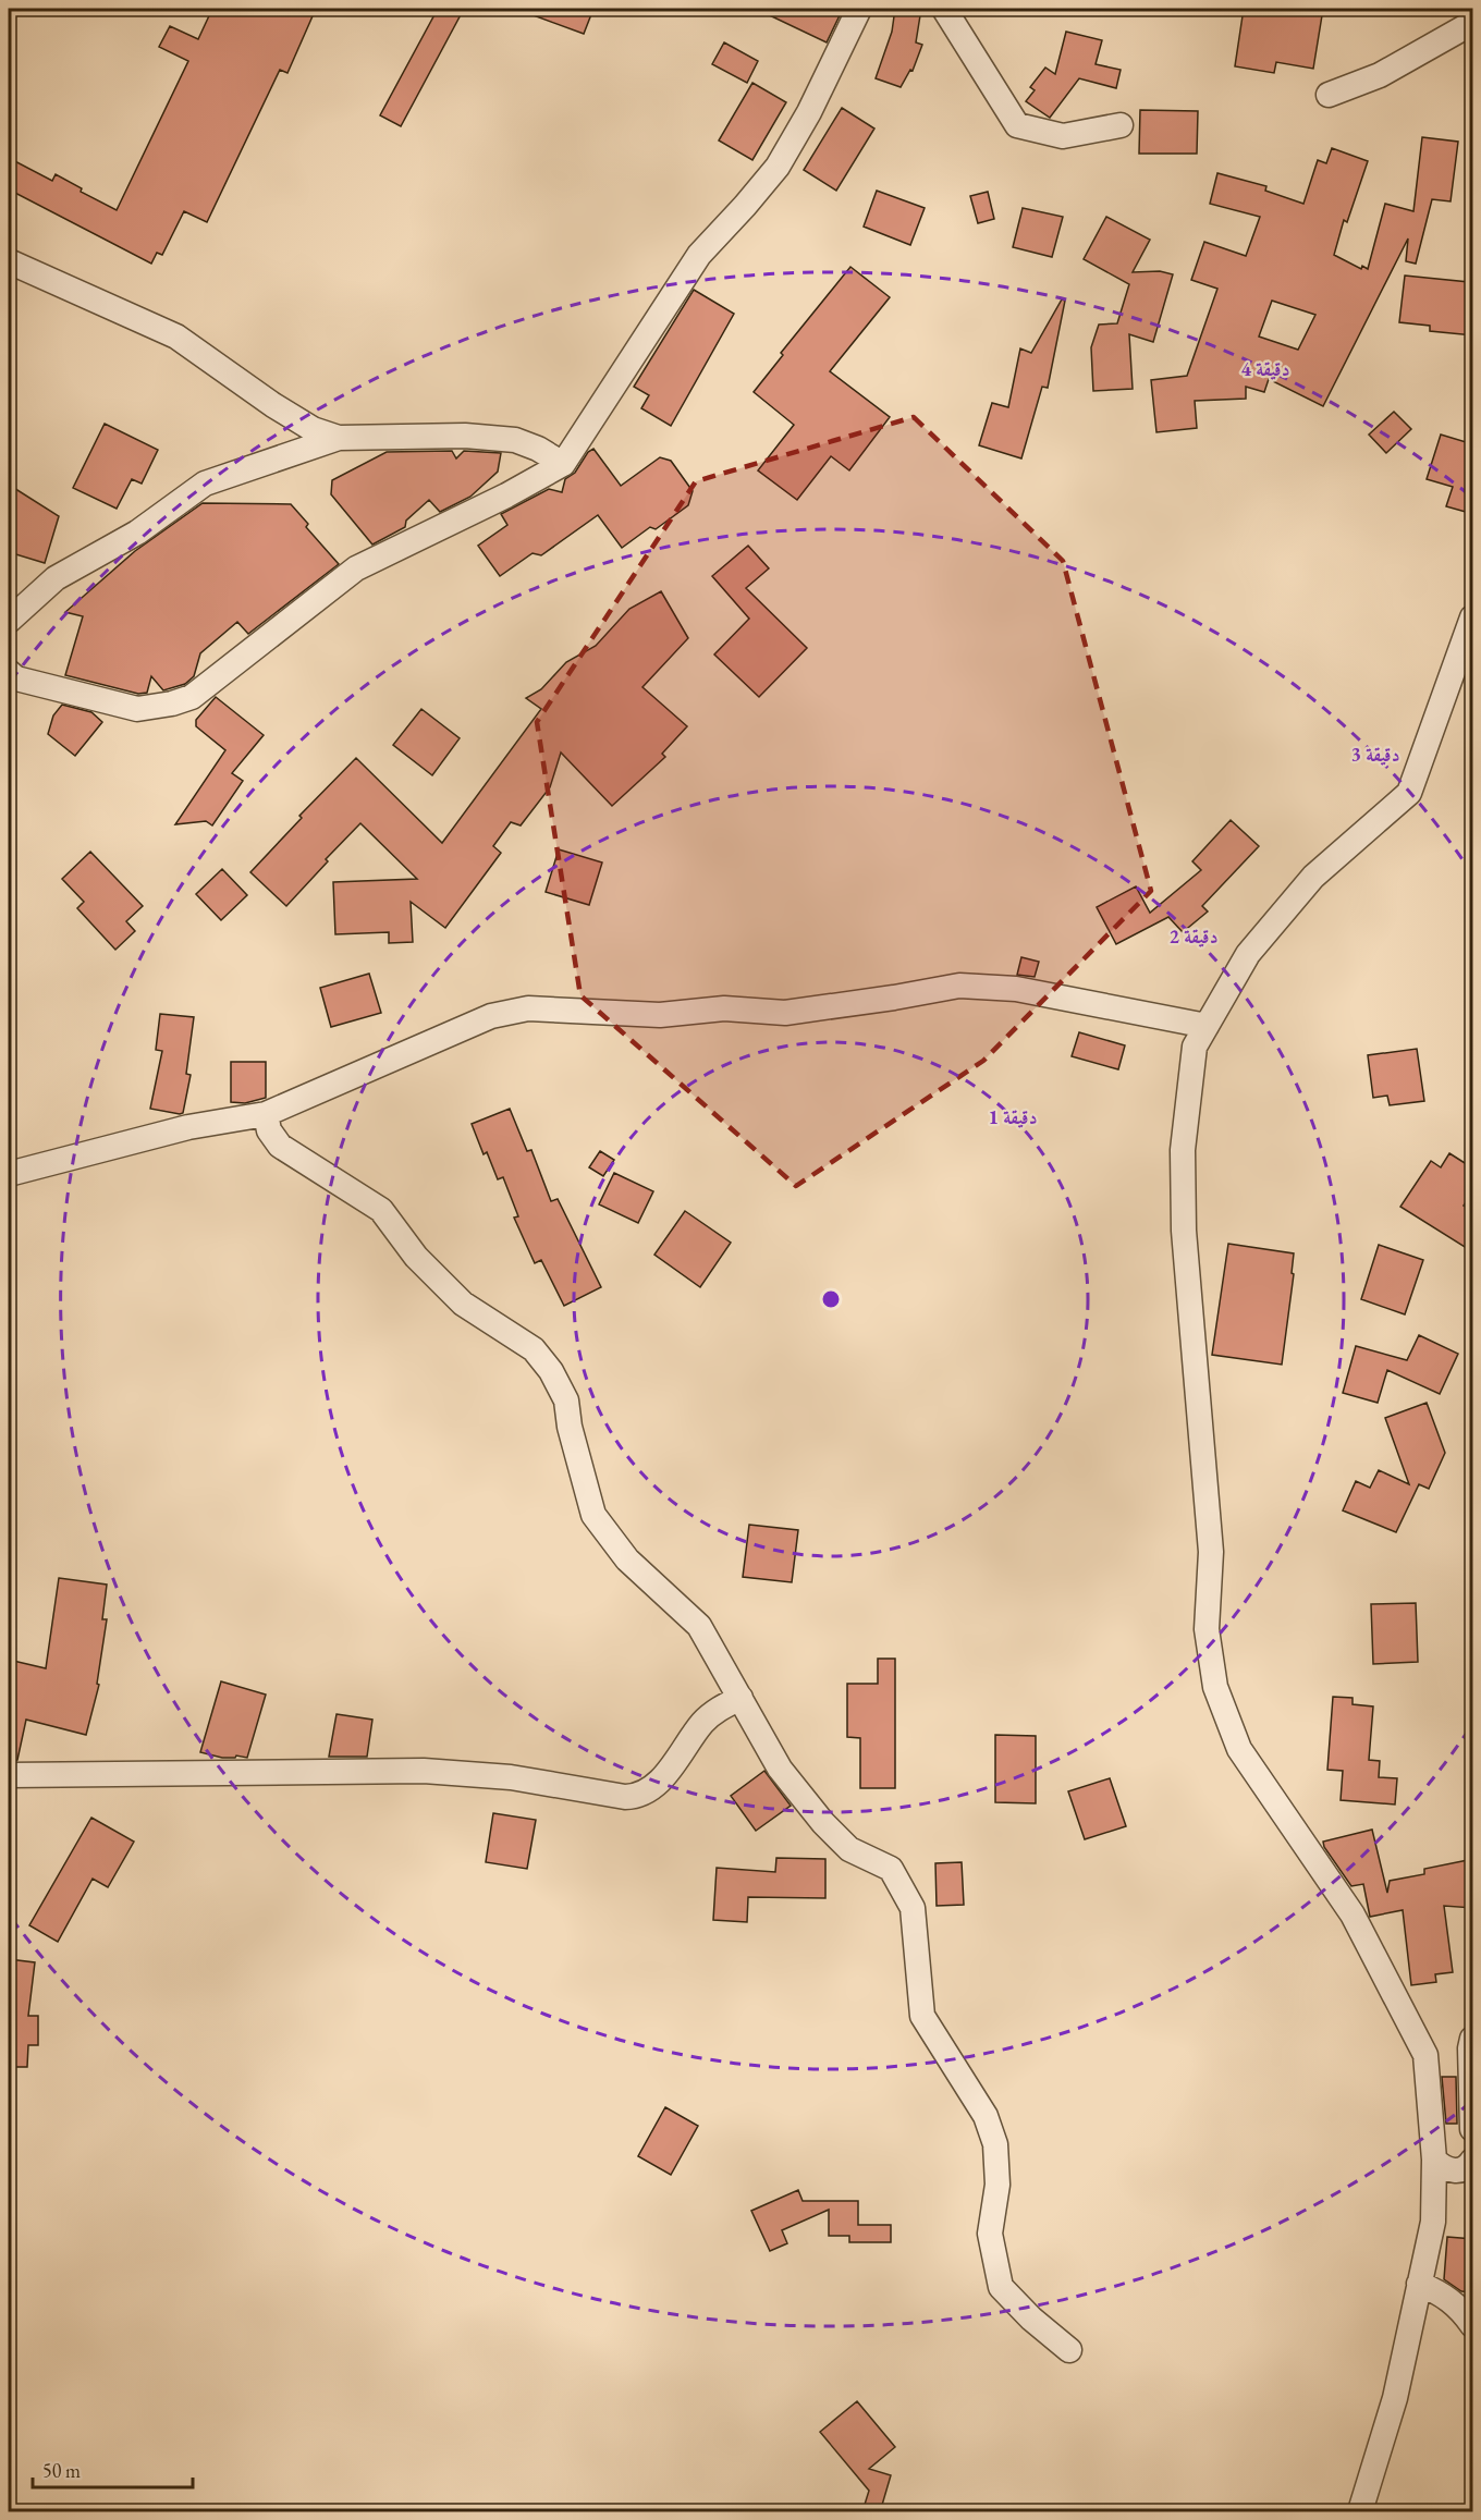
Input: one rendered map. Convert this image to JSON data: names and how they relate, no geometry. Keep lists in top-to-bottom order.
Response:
{
  "scale_bar": "50 m",
  "rings": [
    "4 دقيقة",
    "3 دقيقة",
    "2 دقيقة",
    "1 دقيقة"
  ]
}
